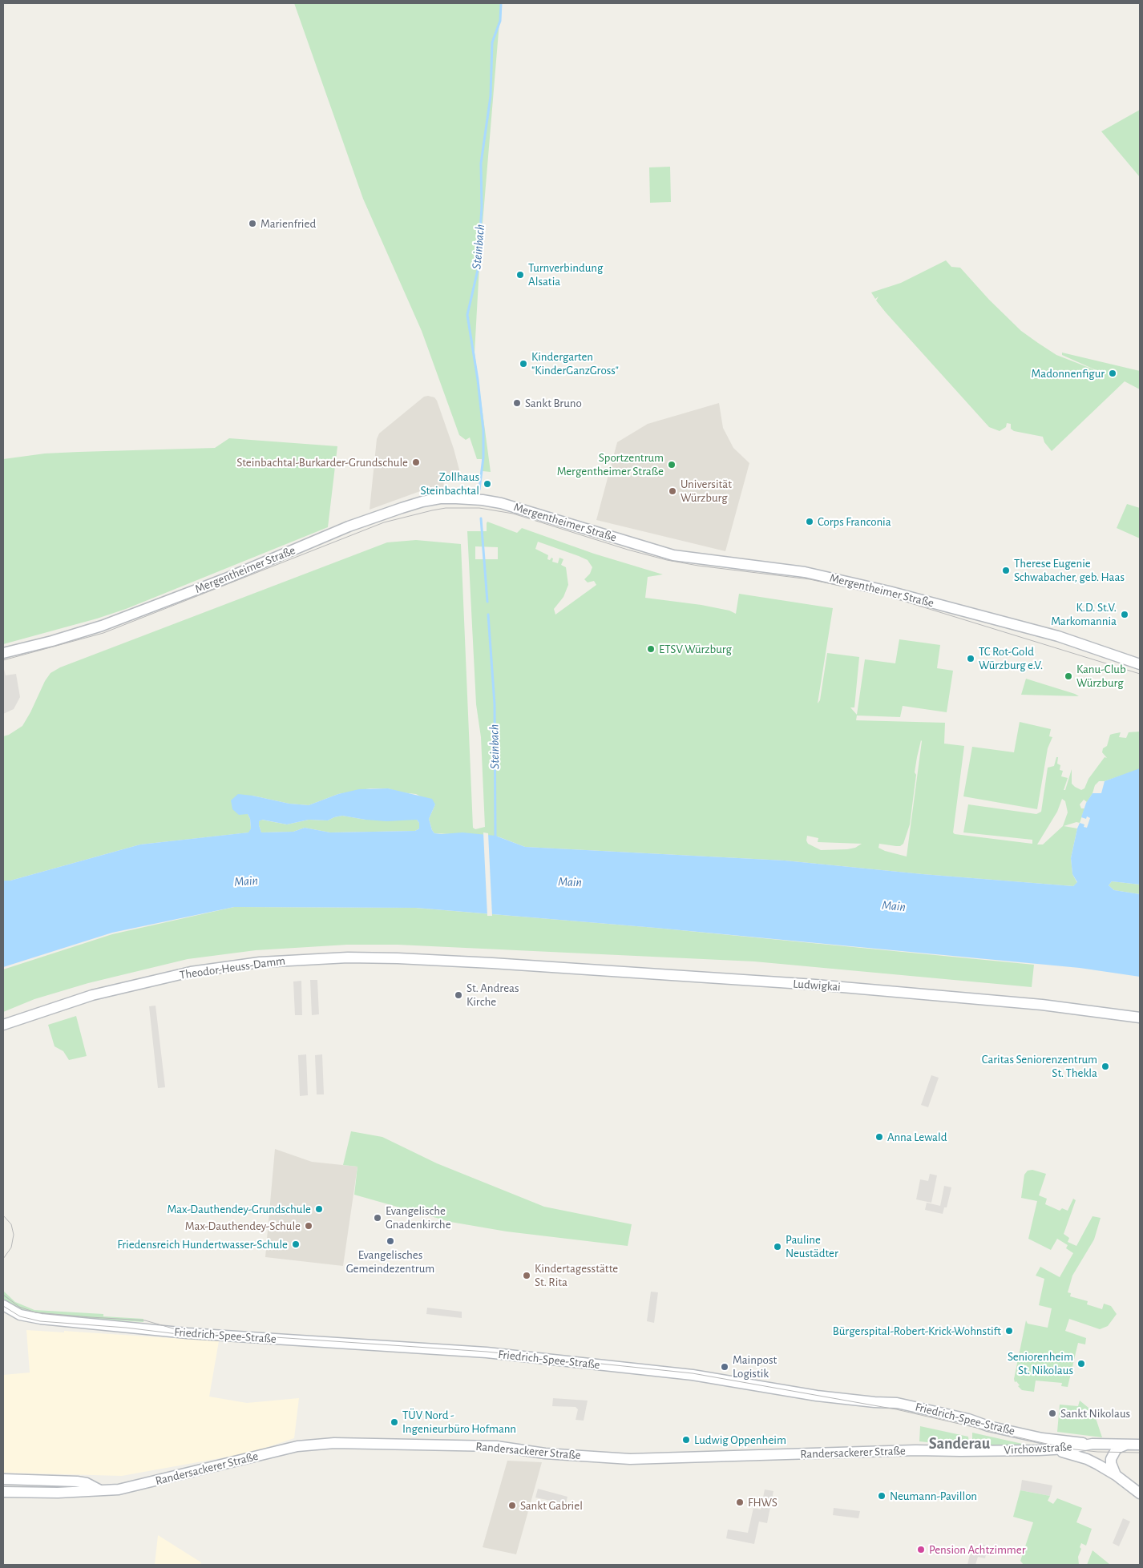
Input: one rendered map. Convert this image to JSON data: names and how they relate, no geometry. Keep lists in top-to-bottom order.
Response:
{
  "streets": {
    "street": [
      "Mergentheimer Straße",
      "Theodor-Heuss-Damm",
      "Ludwigkai",
      "Friedrich-Spee-Straße",
      "Virchowstraße",
      "Randersackerer Straße"
    ]
  },
  "crossings": [
    ["Theodor-Heuss-Damm", "Ludwigkai"],
    ["Friedrich-Spee-Straße", "Virchowstraße"],
    ["Virchowstraße", "Randersackerer Straße"]
  ],
  "districts": ["Sanderau"],
  "water": ["Steinbach", "Main"],
  "places": [
    "Marienfried",
    "Turnverbindung Alsatia",
    "Kindergarten \"KinderGanzGross\"",
    "Madonnenfigur",
    "Sankt Bruno",
    "Steinbachtal-Burkarder-Grundschule",
    "Sportzentrum Mergentheimer Straße",
    "Zollhaus Steinbachtal",
    "Universität Würzburg",
    "Corps Franconia",
    "Therese Eugenie Schwabacher, geb. Haas",
    "K.D. St.V. Markomannia",
    "ETSV Würzburg",
    "TC Rot-Gold Würzburg e.V.",
    "Kanu-Club Würzburg",
    "St. Andreas Kirche",
    "Caritas Seniorenzentrum St. Thekla",
    "Anna Lewald",
    "Max-Dauthendey-Grundschule",
    "Evangelische Gnadenkirche",
    "Max-Dauthendey-Schule",
    "Evangelisches Gemeindezentrum",
    "Friedensreich Hundertwasser-Schule",
    "Pauline Neustädter",
    "Kindertagesstätte St. Rita",
    "Bürgerspital-Robert-Krick-Wohnstift",
    "Seniorenheim St. Nikolaus",
    "Mainpost Logistik",
    "Sankt Nikolaus",
    "TÜV Nord - Ingenieurbüro Hofmann",
    "Ludwig Oppenheim",
    "Neumann-Pavillon",
    "FHWS",
    "Sankt Gabriel",
    "Pension Achtzimmer"
  ]
}
